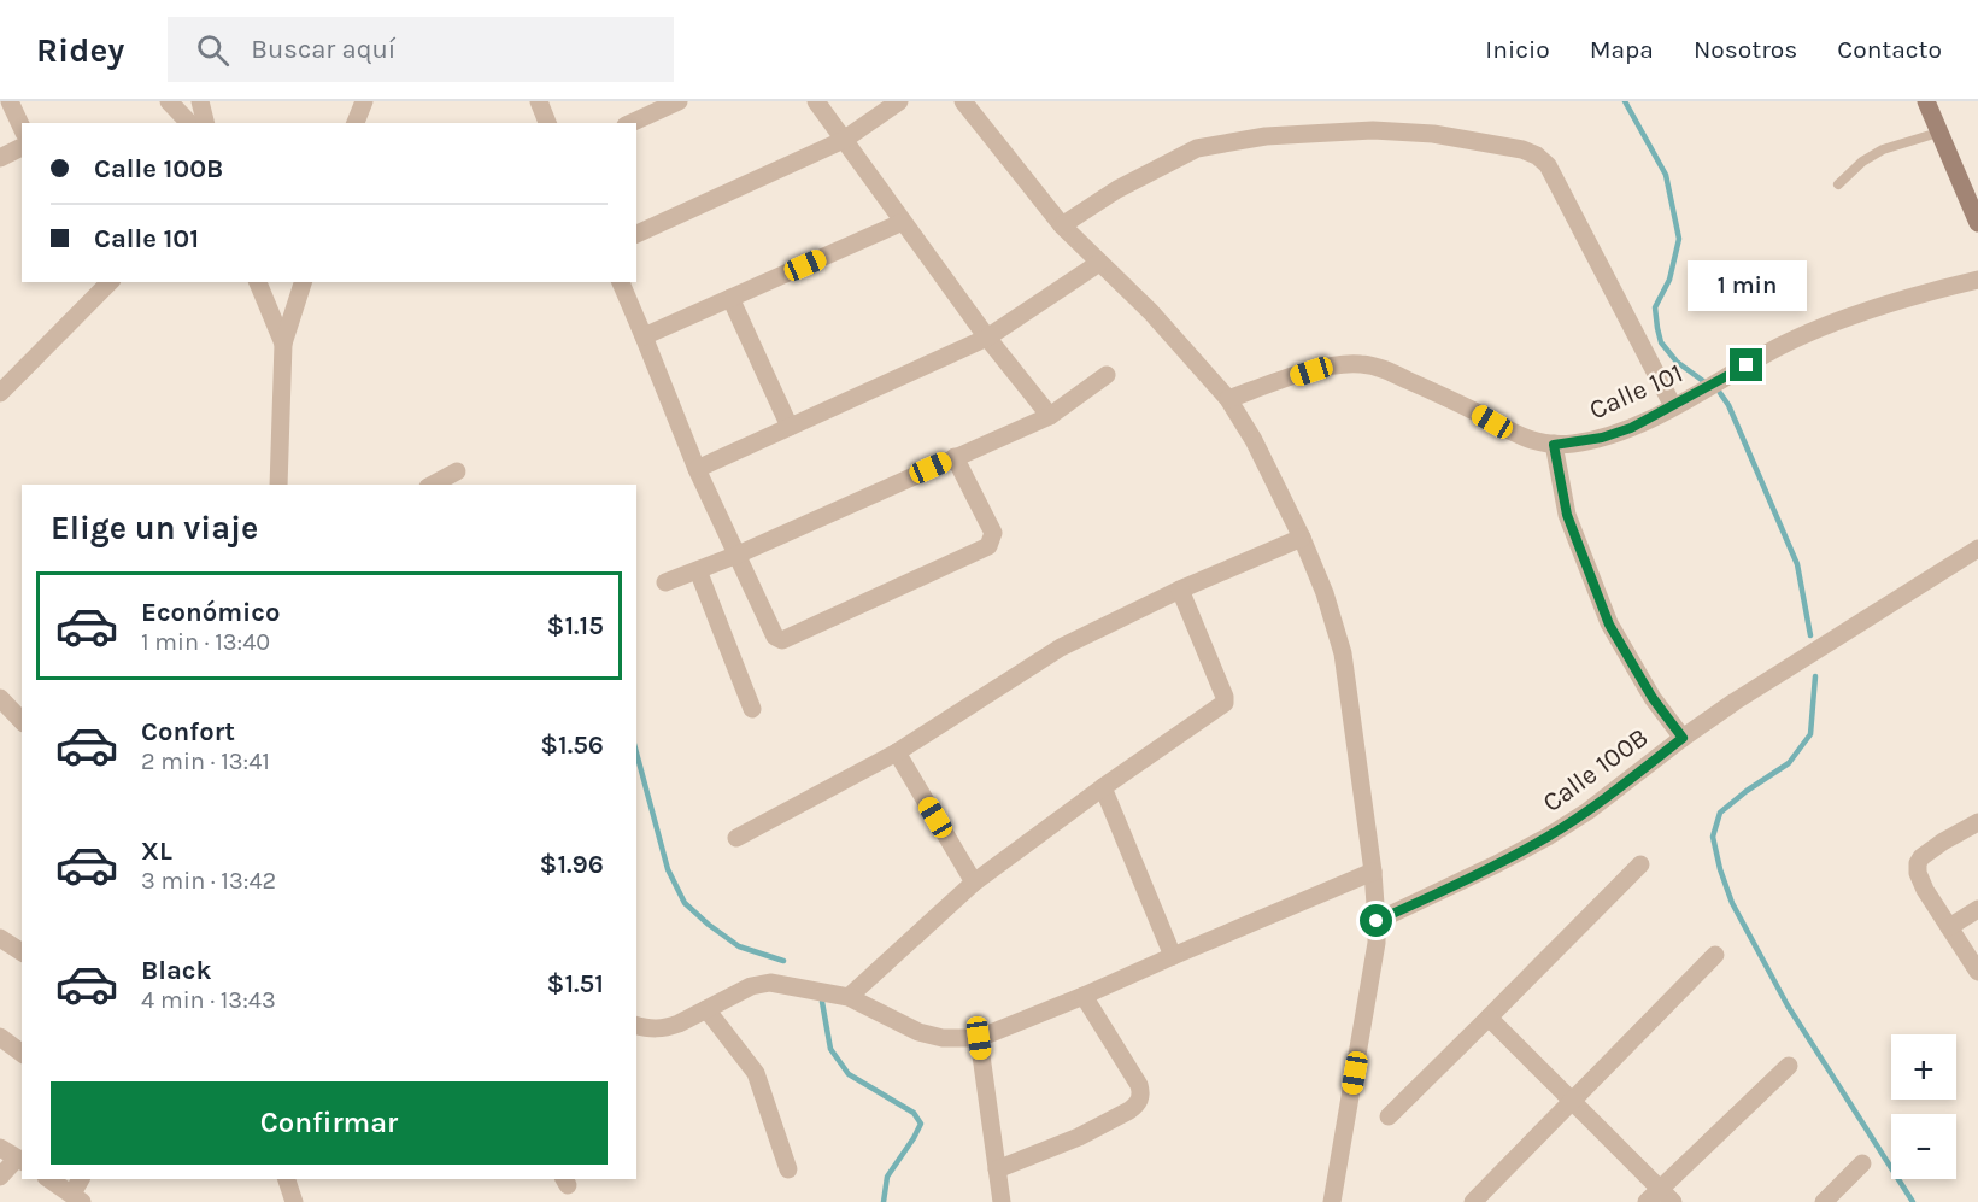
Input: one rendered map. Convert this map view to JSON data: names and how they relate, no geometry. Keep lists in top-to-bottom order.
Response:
{
  "streets": {
    "street": ["Calle 101", "Calle 100B"]
  },
  "page": {
    "header": "Ridey",
    "search": "Buscar aquí",
    "nav": [
      "Inicio",
      "Mapa",
      "Nosotros",
      "Contacto"
    ],
    "banner": ["Calle 100B", "Calle 101"],
    "bubble": "1 min",
    "heading": "Elige un viaje",
    "list": [
      {
        "name": "Económico",
        "note": "1 min · 13:40",
        "value": "$1.15"
      },
      {
        "name": "Confort",
        "note": "2 min · 13:41",
        "value": "$1.56"
      },
      {
        "name": "XL",
        "note": "3 min · 13:42",
        "value": "$1.96"
      },
      {
        "name": "Black",
        "note": "4 min · 13:43",
        "value": "$1.51"
      }
    ],
    "map_buttons": ["+", "−"],
    "buttons": "Confirmar"
  }
}
